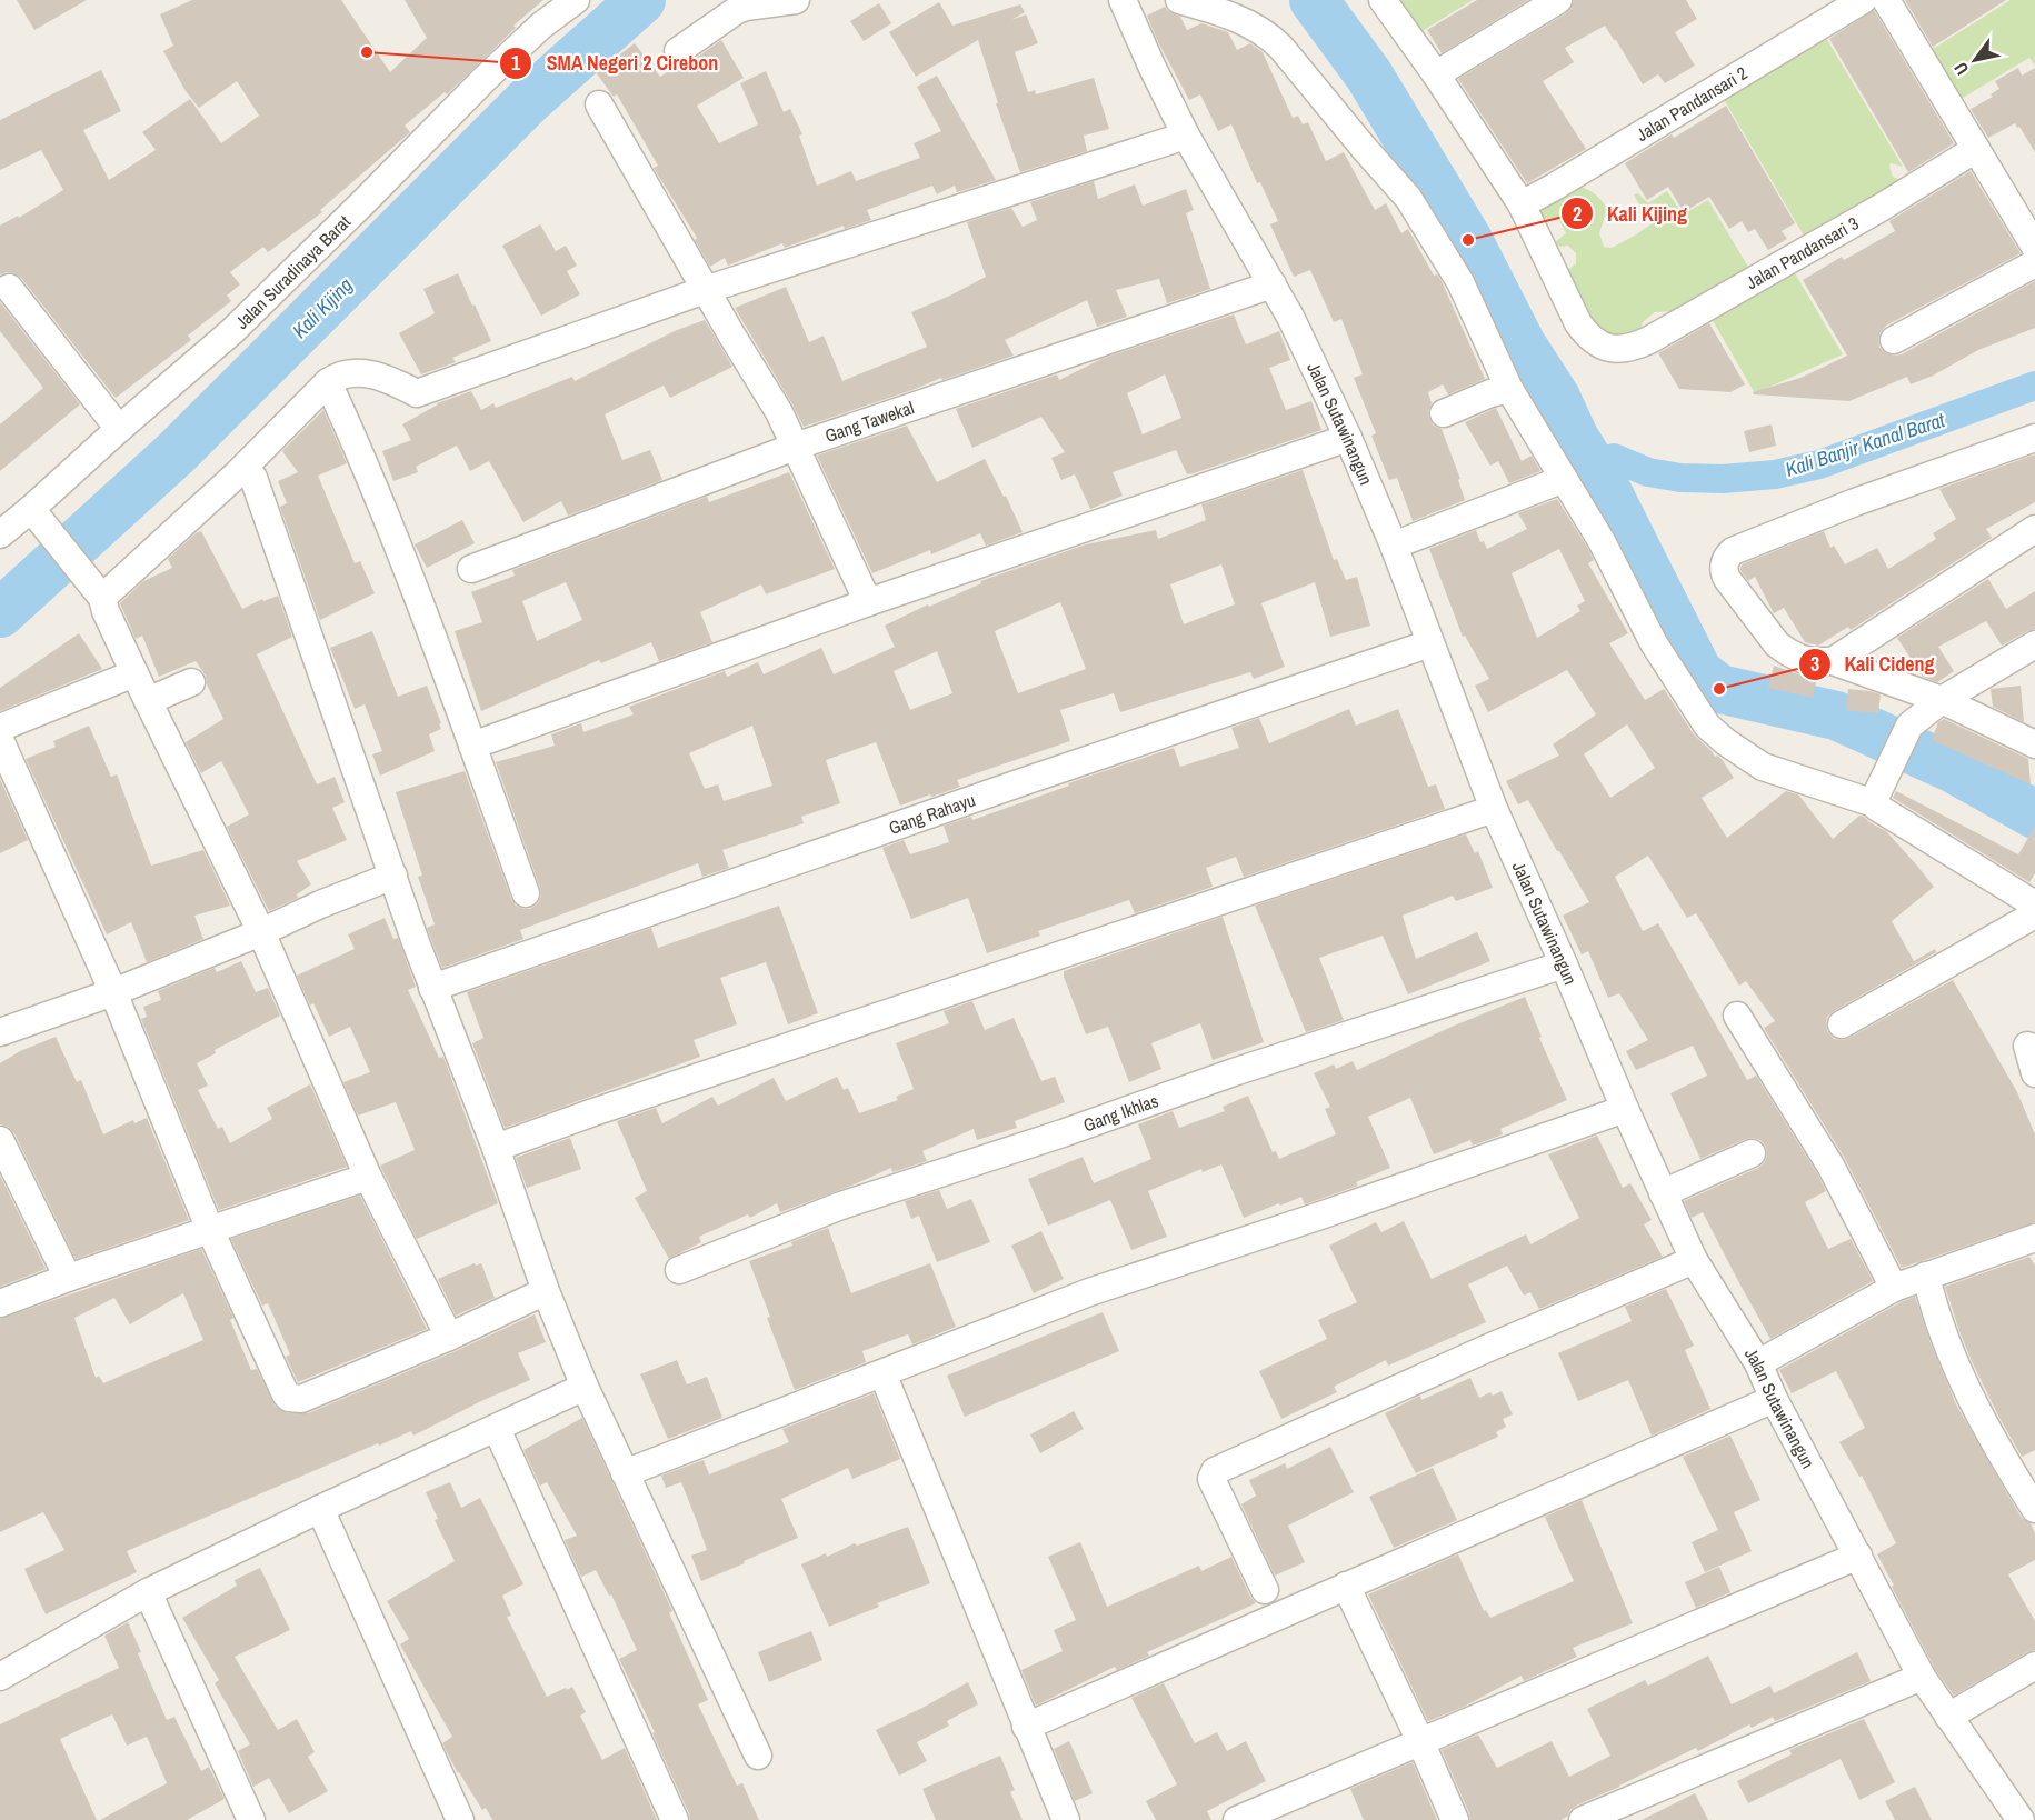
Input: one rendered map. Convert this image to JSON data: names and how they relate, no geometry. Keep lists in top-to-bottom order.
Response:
{
  "streets": {
    "street": [
      "Jalan Pandansari 2",
      "Jalan Pandansari 3",
      "Jalan Suradinaya Barat",
      "Gang Tawekal",
      "Jalan Sutawinangun",
      "Gang Rahayu",
      "Gang Ikhlas"
    ]
  },
  "crossings": [
    ["Jalan Pandansari 2", "Jalan Pandansari 3"],
    ["Gang Tawekal", "Jalan Sutawinangun"],
    ["Jalan Sutawinangun", "Gang Rahayu"],
    ["Jalan Sutawinangun", "Gang Ikhlas"]
  ],
  "water": ["Kali Kijing", "Kali Banjir Kanal Barat"],
  "places": ["SMA Negeri 2 Cirebon", "Kali Kijing", "Kali Cideng"],
  "north": "bottom left"
}
